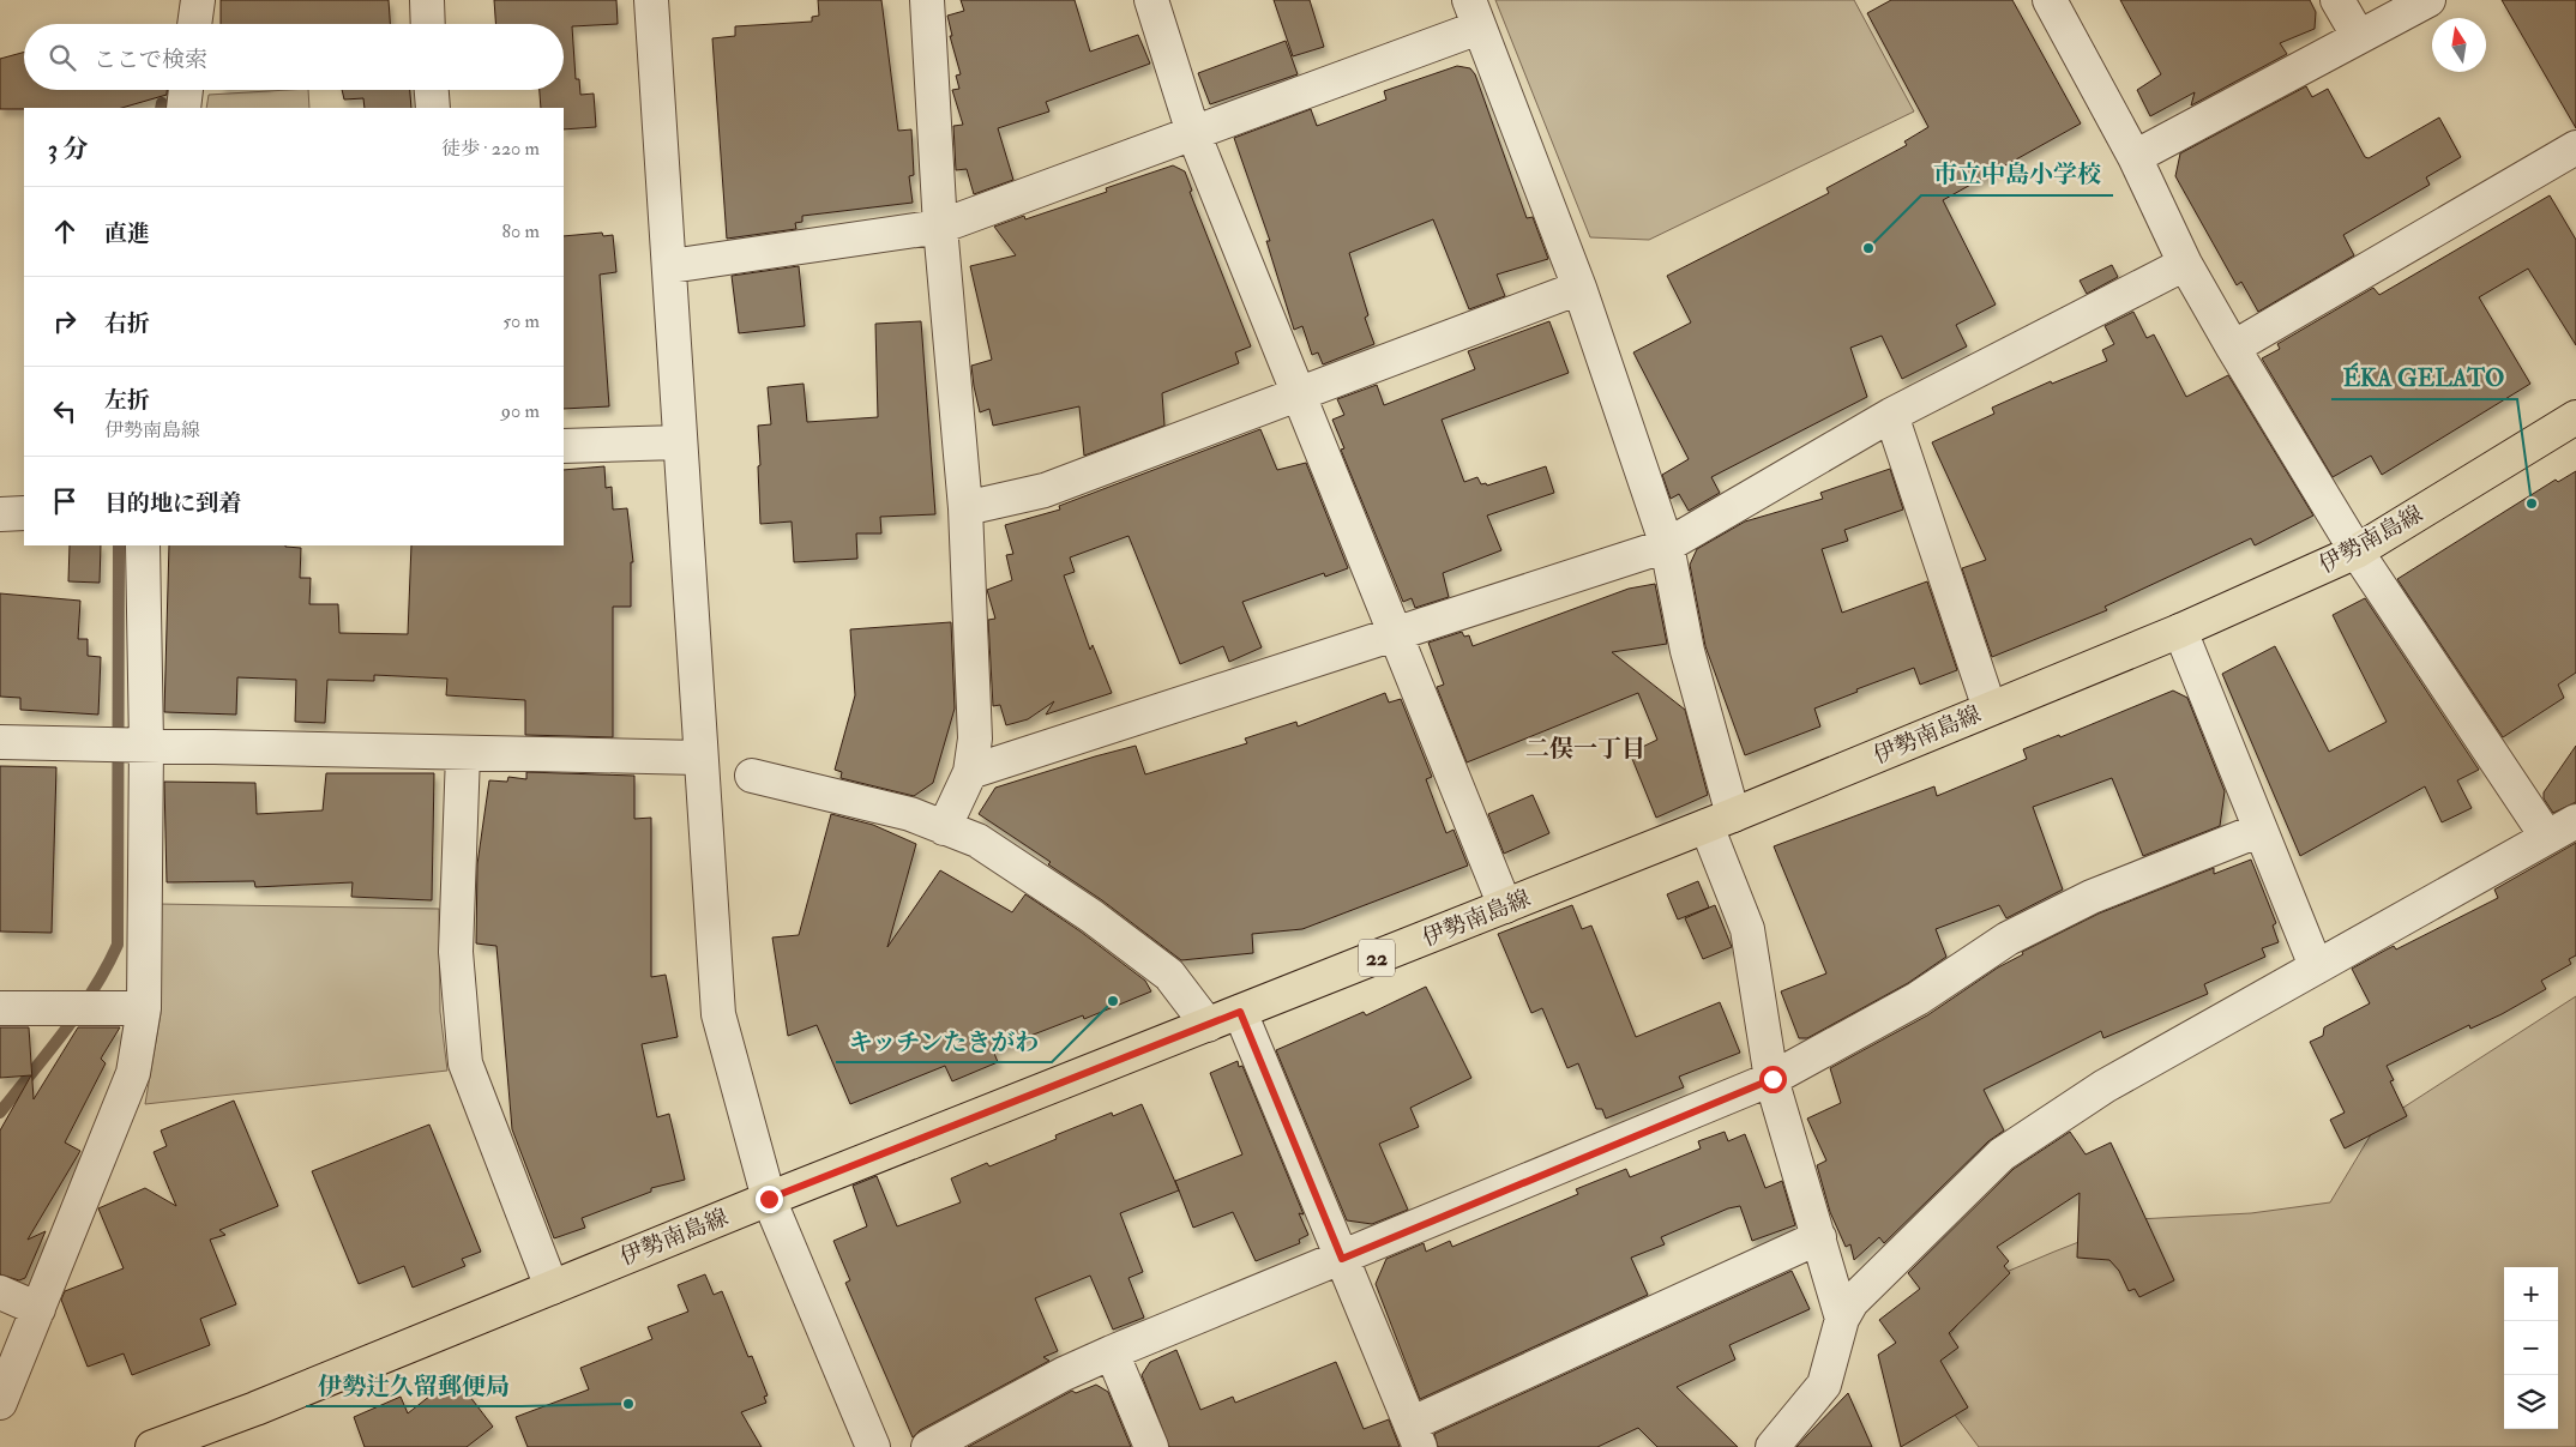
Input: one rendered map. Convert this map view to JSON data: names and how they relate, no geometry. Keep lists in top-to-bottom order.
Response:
{
  "streets": {
    "main road": ["伊勢南島線", "22"]
  },
  "districts": ["二俣一丁目"],
  "places": [
    "市立中島小学校",
    "ÉKA GELATO",
    "キッチンたきがわ",
    "伊勢辻久留郵便局"
  ],
  "north": "top",
  "page": {
    "search": "ここで検索",
    "heading": ["3 分", "徒歩 · 220 m"],
    "list": [
      ["直進", "80 m"],
      ["右折", "50 m"],
      ["左折", "伊勢南島線", "90 m"],
      "目的地に到着"
    ],
    "map_buttons": ["+", "−"]
  }
}
